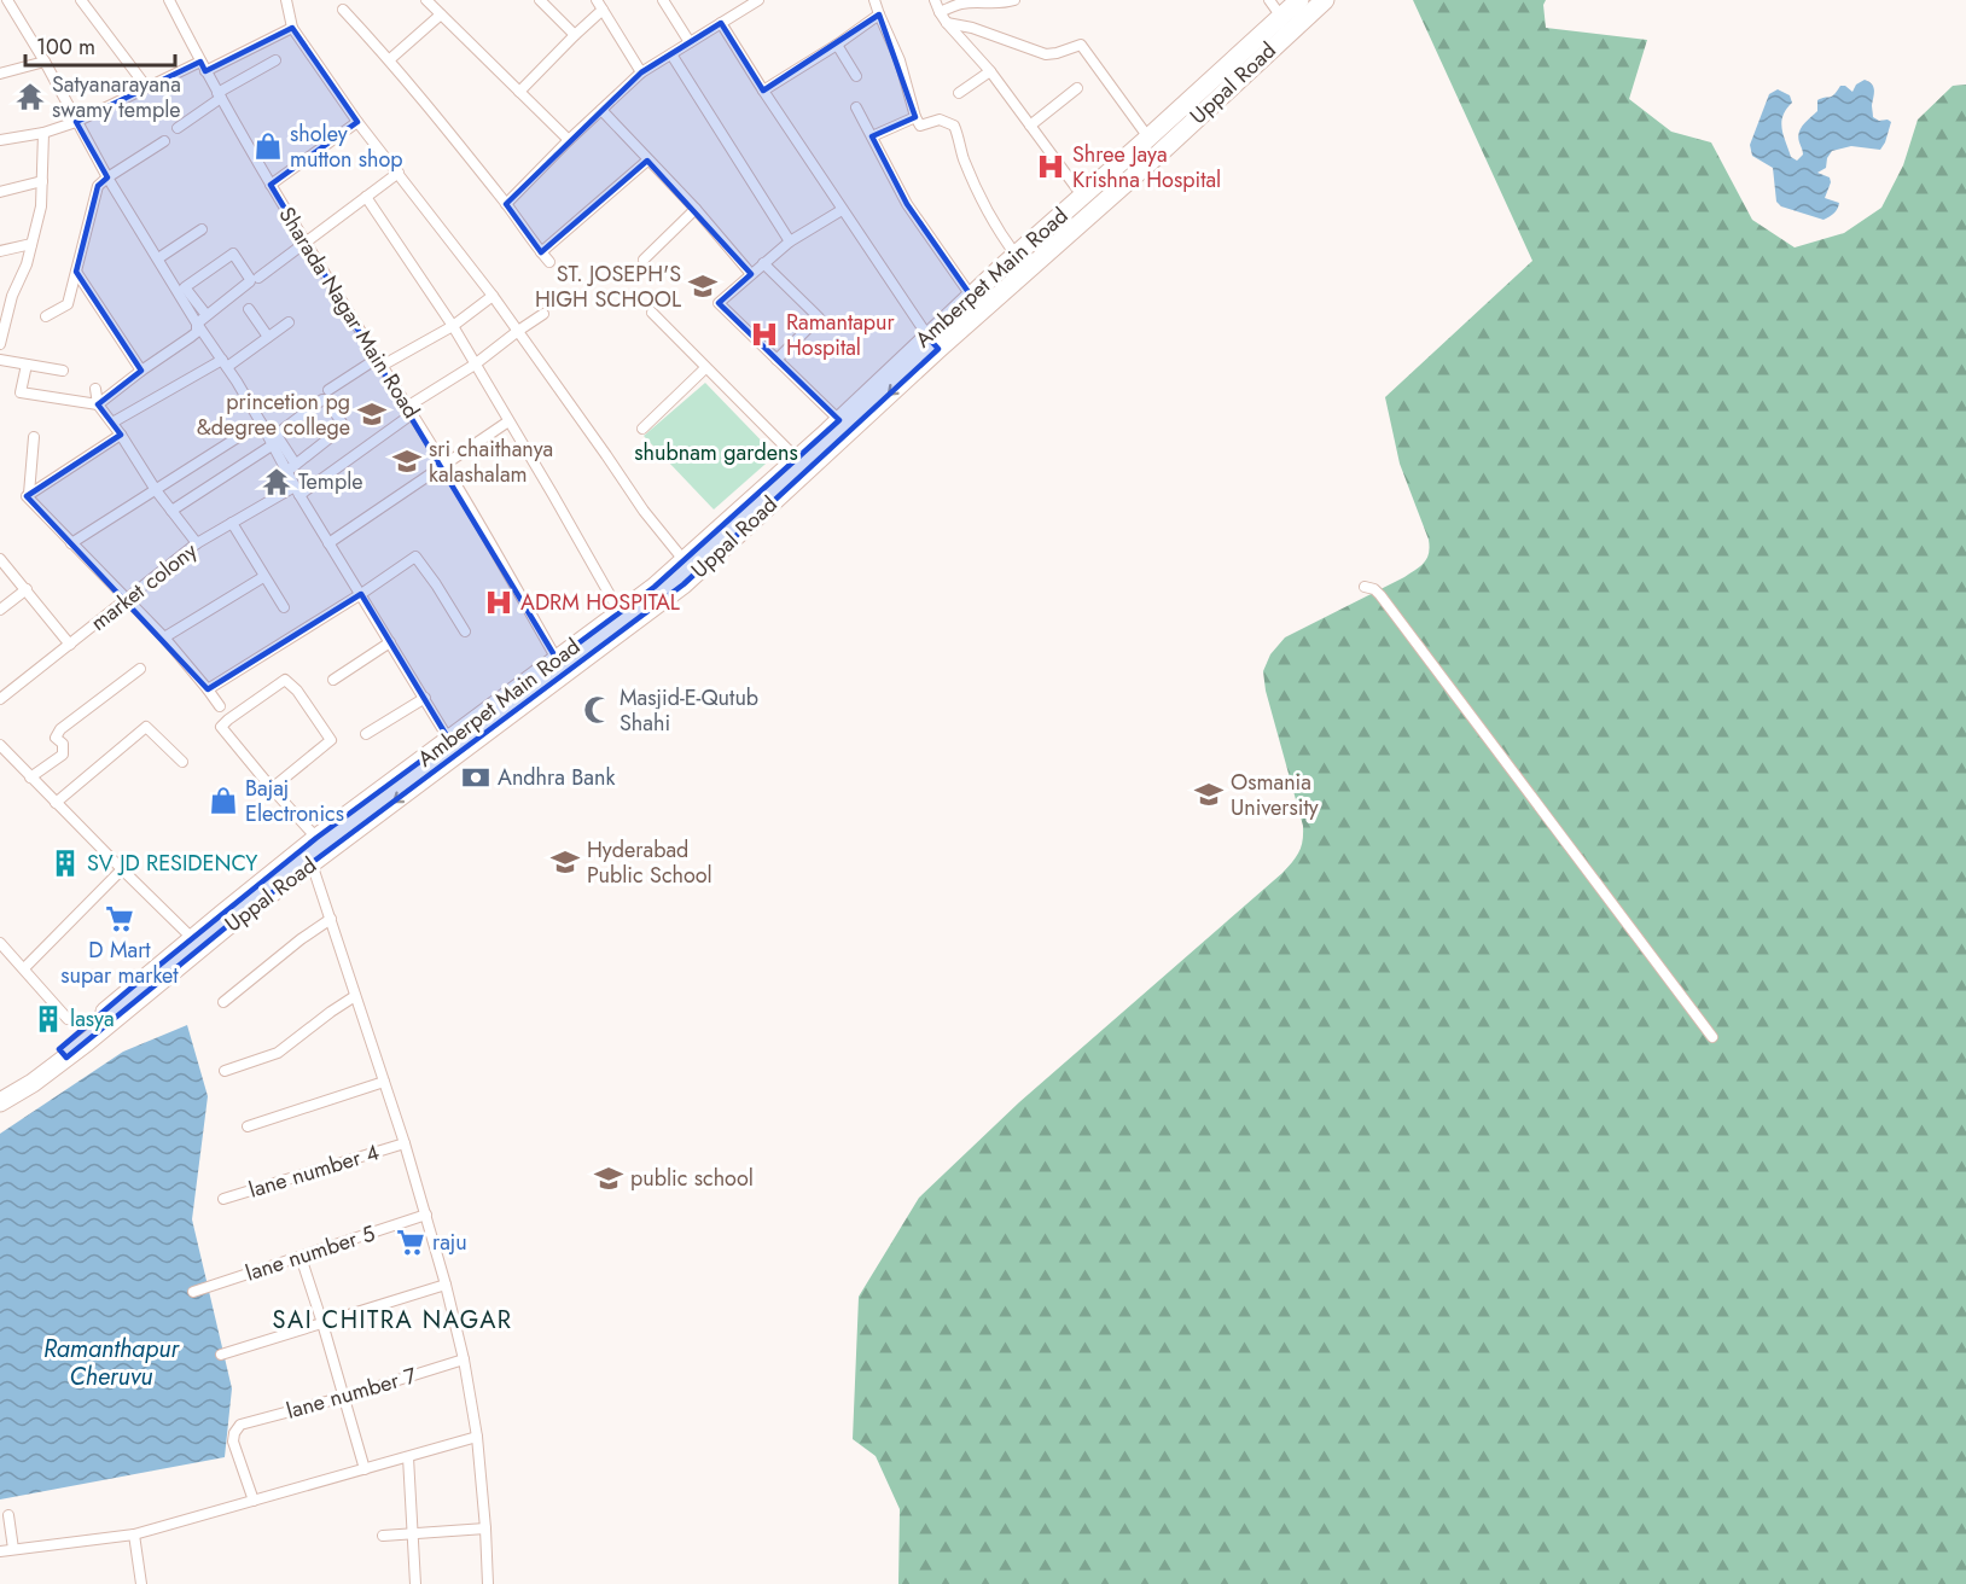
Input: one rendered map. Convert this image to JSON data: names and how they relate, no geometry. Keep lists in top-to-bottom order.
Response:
{
  "streets": {
    "highway": ["Uppal Road", "Amberpet Main Road"],
    "street": [
      "Sharada Nagar Main Road",
      "market colony",
      "lane number 4",
      "lane number 5",
      "lane number 7"
    ]
  },
  "crossings": [
    ["Uppal Road", "Amberpet Main Road"],
    ["Amberpet Main Road", "Sharada Nagar Main Road"],
    ["Sharada Nagar Main Road", "market colony"]
  ],
  "one_way": ["Uppal Road"],
  "districts": ["SAI CHITRA NAGAR"],
  "water": ["Ramanthapur Cheruvu"],
  "parks": ["shubnam gardens"],
  "places": {
    "temple": ["Satyanarayana swamy temple", "Temple"],
    "shop": ["sholey mutton shop", "Bajaj Electronics"],
    "hospital": ["Shree Jaya Krishna Hospital", "Ramantapur Hospital", "ADRM HOSPITAL"],
    "school or university": [
      "ST. JOSEPH'S HIGH SCHOOL",
      "princetion pg &degree college",
      "sri chaithanya kalashalam",
      "Osmania University",
      "Hyderabad Public School",
      "public school"
    ],
    "mosque": ["Masjid-E-Qutub Shahi"],
    "bank": ["Andhra Bank"],
    "building": ["SV JD RESIDENCY", "lasya"],
    "supermarket": ["D Mart supar market", "raju"]
  },
  "scale_bar": "100 m"
}
